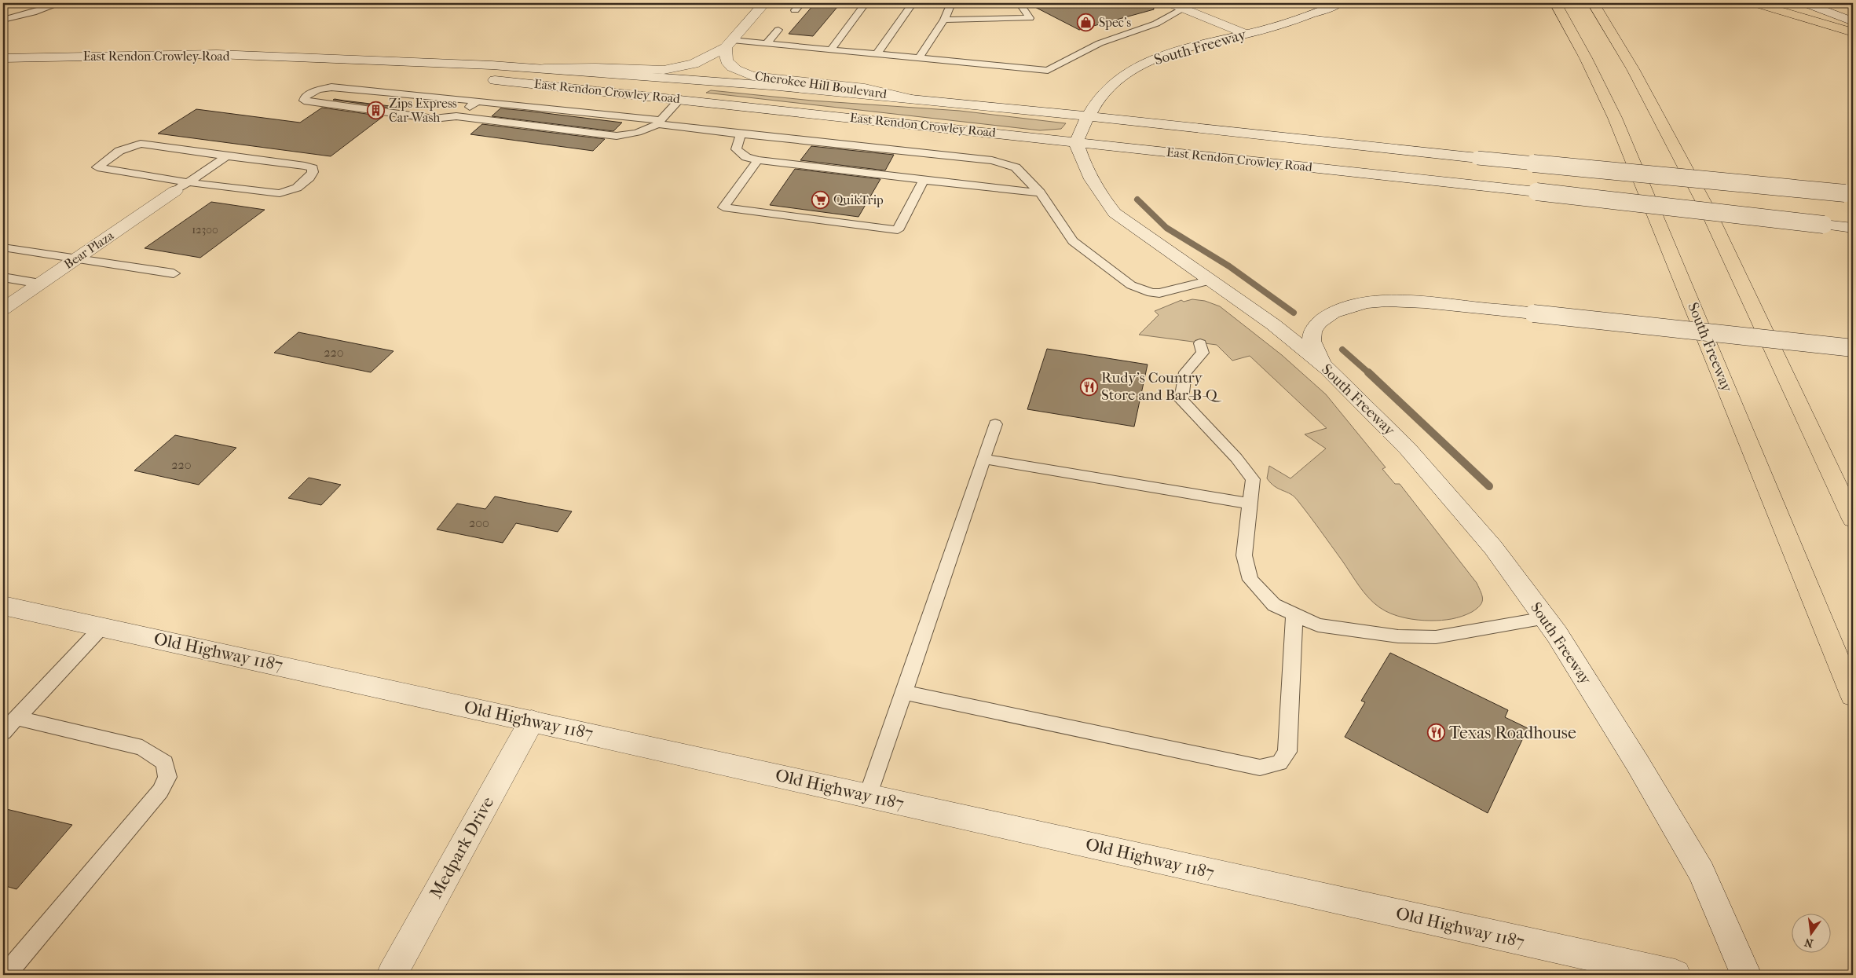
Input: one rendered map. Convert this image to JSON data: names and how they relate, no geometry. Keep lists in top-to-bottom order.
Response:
{
  "streets": {
    "highway": ["South Freeway"],
    "main road": [
      "East Rendon Crowley Road",
      "Cherokee Hill Boulevard",
      "Bear Plaza",
      "Old Highway 1187",
      "Medpark Drive"
    ]
  },
  "crossings": [
    ["South Freeway", "East Rendon Crowley Road"],
    ["East Rendon Crowley Road", "Cherokee Hill Boulevard"],
    ["Old Highway 1187", "Medpark Drive"]
  ],
  "places": {
    "shop": ["Spec's"],
    "building": ["Zips Express Car Wash"],
    "supermarket": ["QuikTrip"],
    "restaurant": ["Rudy's Country Store and Bar-B-Q", "Texas Roadhouse"]
  },
  "house_numbers": [
    "12300",
    "220",
    "220",
    "200"
  ],
  "north": "bottom"
}
